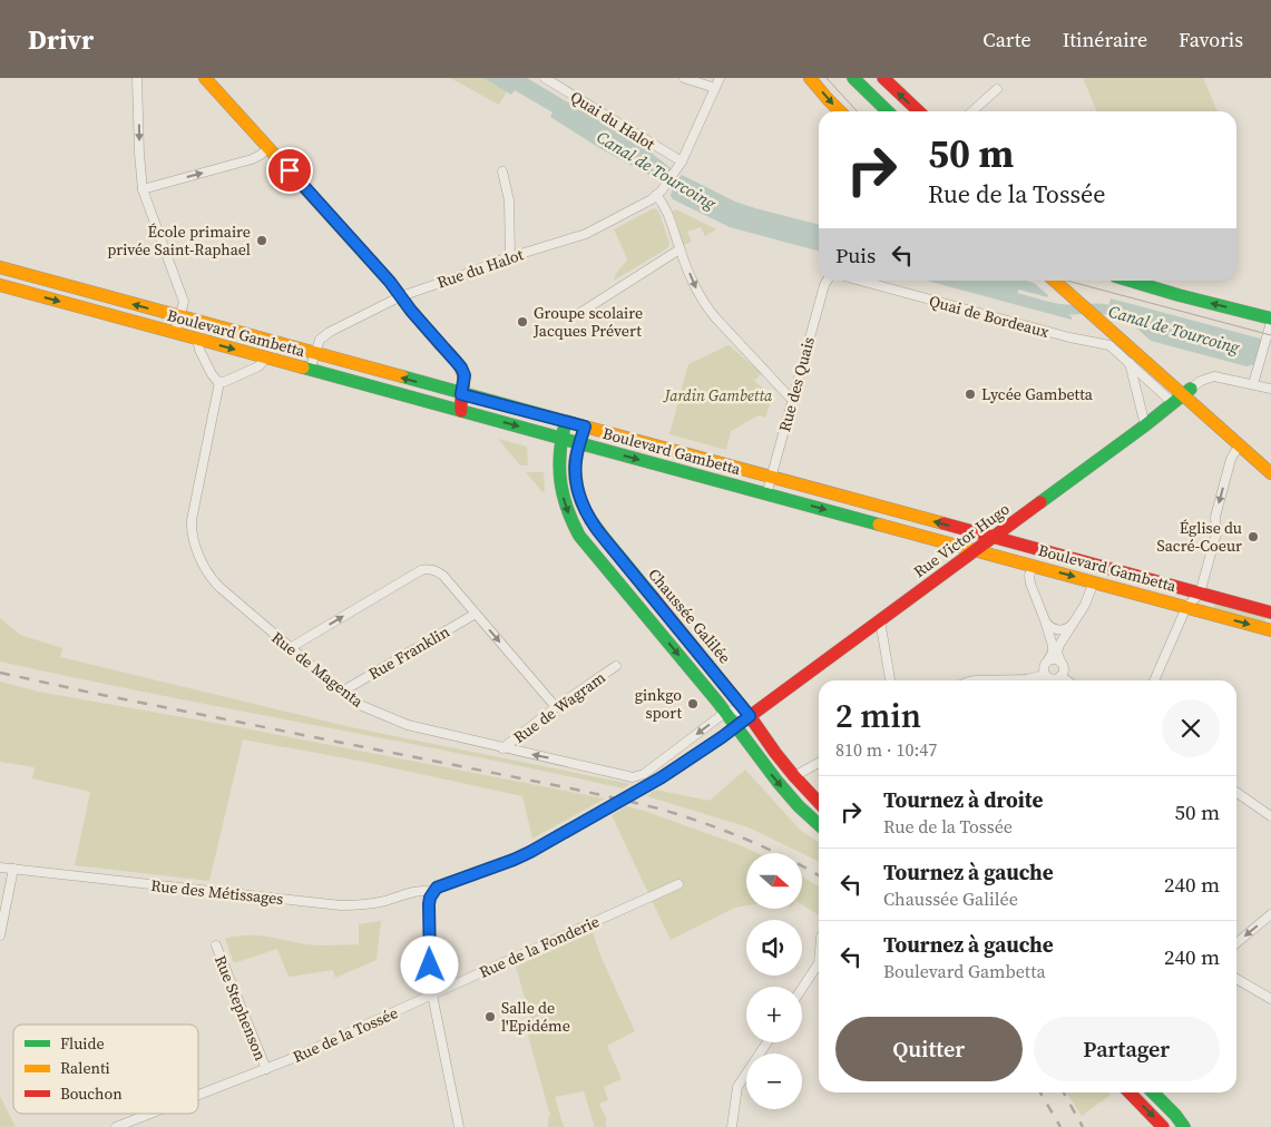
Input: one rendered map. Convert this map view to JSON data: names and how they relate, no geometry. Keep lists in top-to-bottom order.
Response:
{
  "streets": {
    "main road": ["Boulevard Gambetta", "Rue Victor Hugo", "Chaussée Galilée"],
    "street": [
      "Quai du Halot",
      "Rue du Halot",
      "Quai de Bordeaux",
      "Rue des Quais",
      "Rue Franklin",
      "Rue de Magenta",
      "Rue de Wagram",
      "Rue des Métissages",
      "Rue de la Fonderie",
      "Rue Stephenson",
      "Rue de la Tossée"
    ]
  },
  "crossings": [
    ["Quai du Halot", "Rue du Halot"],
    ["Rue du Halot", "Boulevard Gambetta"],
    ["Quai de Bordeaux", "Rue Victor Hugo"],
    ["Boulevard Gambetta", "Rue des Quais"],
    ["Boulevard Gambetta", "Rue Victor Hugo"],
    ["Boulevard Gambetta", "Chaussée Galilée"],
    ["Rue Victor Hugo", "Chaussée Galilée"],
    ["Rue Franklin", "Rue de Magenta"],
    ["Rue de Magenta", "Rue de Wagram"],
    ["Rue de la Fonderie", "Rue de la Tossée"],
    ["Rue Stephenson", "Rue de la Tossée"]
  ],
  "water": ["Canal de Tourcoing"],
  "parks": ["Jardin Gambetta"],
  "places": [
    "École primaire privée Saint-Raphael",
    "Groupe scolaire Jacques Prévert",
    "Lycée Gambetta",
    "Église du Sacré-Coeur",
    "ginkgo sport",
    "Salle de l'Epidéme"
  ],
  "legend": ["Fluide", "Ralenti", "Bouchon"],
  "north": "right",
  "page": {
    "header": "Drivr",
    "nav": ["Carte", "Itinéraire", "Favoris"],
    "turn": ["50 m", "Rue de la Tossée"],
    "then": "Puis",
    "heading": ["2 min", "810 m · 10:47"],
    "list": [
      {
        "name": "Tournez à droite",
        "note": "Rue de la Tossée",
        "value": "50 m"
      },
      {
        "name": "Tournez à gauche",
        "note": "Chaussée Galilée",
        "value": "240 m"
      },
      {
        "name": "Tournez à gauche",
        "note": "Boulevard Gambetta",
        "value": "240 m"
      }
    ],
    "map_buttons": ["+", "−"],
    "buttons": ["Quitter", "Partager"]
  }
}
